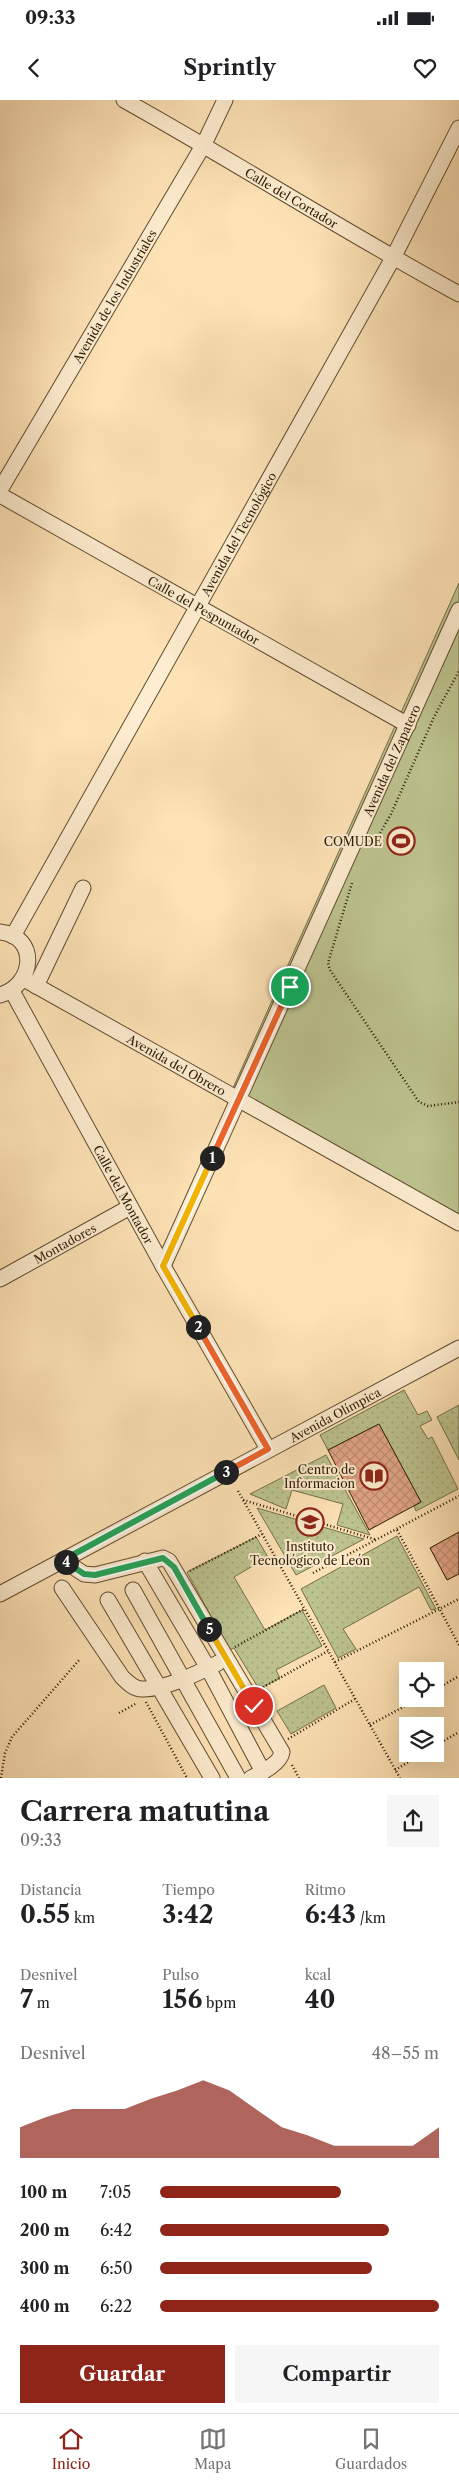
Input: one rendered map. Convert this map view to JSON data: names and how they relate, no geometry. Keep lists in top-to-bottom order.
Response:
{
  "streets": {
    "street": [
      "Calle del Cortador",
      "Avenida de los Industriales",
      "Avenida del Tecnológico",
      "Calle del Pespuntador",
      "Avenida del Zapatero",
      "Avenida del Obrero",
      "Calle del Montador",
      "Montadores",
      "Avenida Olímpica"
    ]
  },
  "crossings": [
    ["Calle del Cortador", "Avenida de los Industriales"],
    ["Calle del Cortador", "Avenida del Tecnológico"],
    ["Avenida del Tecnológico", "Calle del Pespuntador"],
    ["Calle del Pespuntador", "Avenida del Zapatero"],
    ["Avenida del Zapatero", "Avenida del Obrero"],
    ["Avenida del Zapatero", "Calle del Montador"],
    ["Calle del Montador", "Montadores"],
    ["Calle del Montador", "Avenida Olímpica"]
  ],
  "places": {
    "sports": ["COMUDE"],
    "library": ["Centro de Informacion"],
    "school or university": ["Instituto Tecnológico de León"]
  },
  "page": {
    "status": "09:33",
    "header": "Sprintly",
    "pins": [
      "1",
      "2",
      "3",
      "4",
      "5"
    ],
    "heading": ["Carrera matutina", "09:33"],
    "stats": [
      ["Distancia", "0.55 km"],
      ["Tiempo", "3:42"],
      ["Ritmo", "6:43 /km"],
      ["Desnivel", "7 m"],
      ["Pulso", "156 bpm"],
      ["kcal", "40"]
    ],
    "chart": ["Desnivel", "48–55 m"],
    "list": [
      {
        "name": "100 m",
        "note": "7:05"
      },
      {
        "name": "200 m",
        "note": "6:42"
      },
      {
        "name": "300 m",
        "note": "6:50"
      },
      {
        "name": "400 m",
        "note": "6:22"
      }
    ],
    "buttons": ["Guardar", "Compartir"],
    "tabs": ["Inicio", "Mapa", "Guardados"]
  }
}
